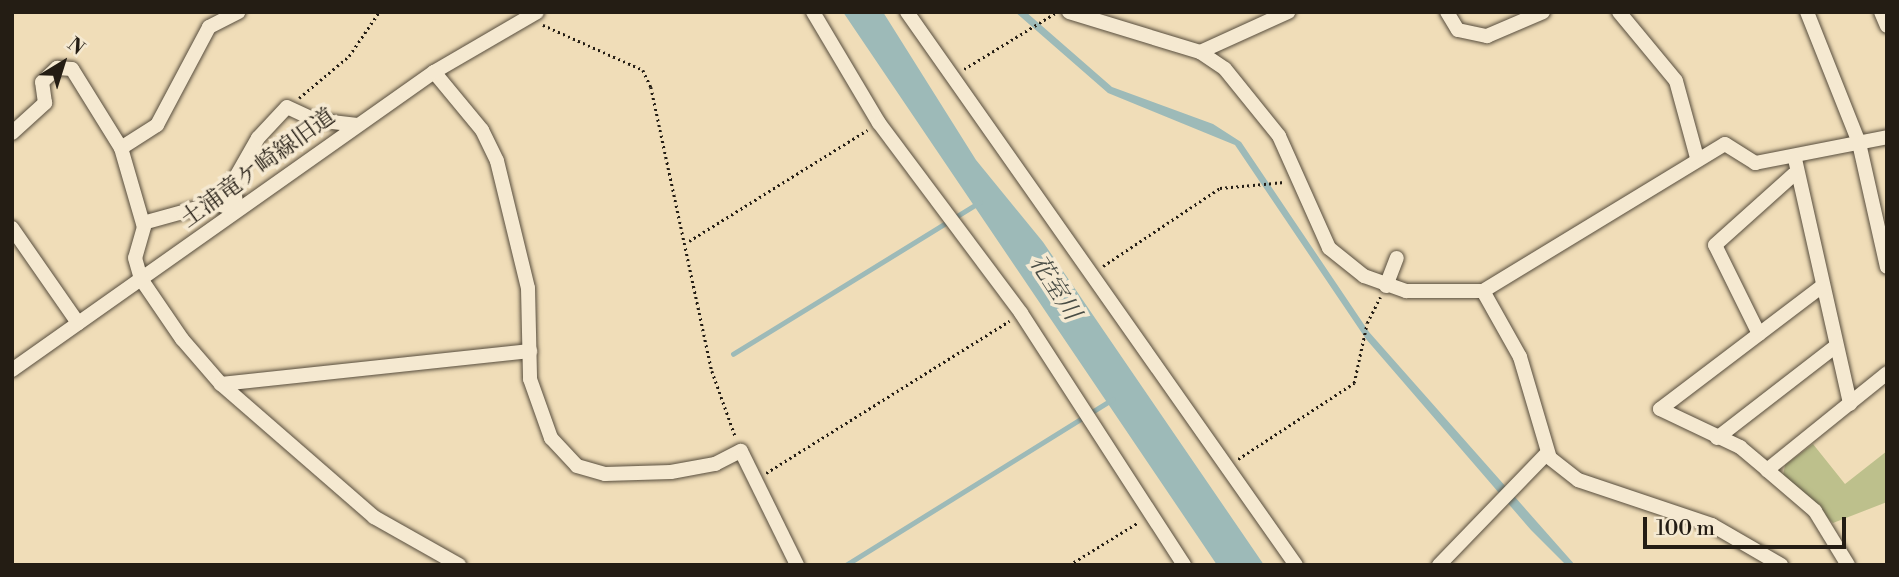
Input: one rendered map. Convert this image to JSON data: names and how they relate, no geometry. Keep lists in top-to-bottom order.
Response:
{
  "streets": {
    "street": ["土浦竜ケ崎線旧道"]
  },
  "water": ["花室川"],
  "scale_bar": "100 m",
  "north": "top right"
}
